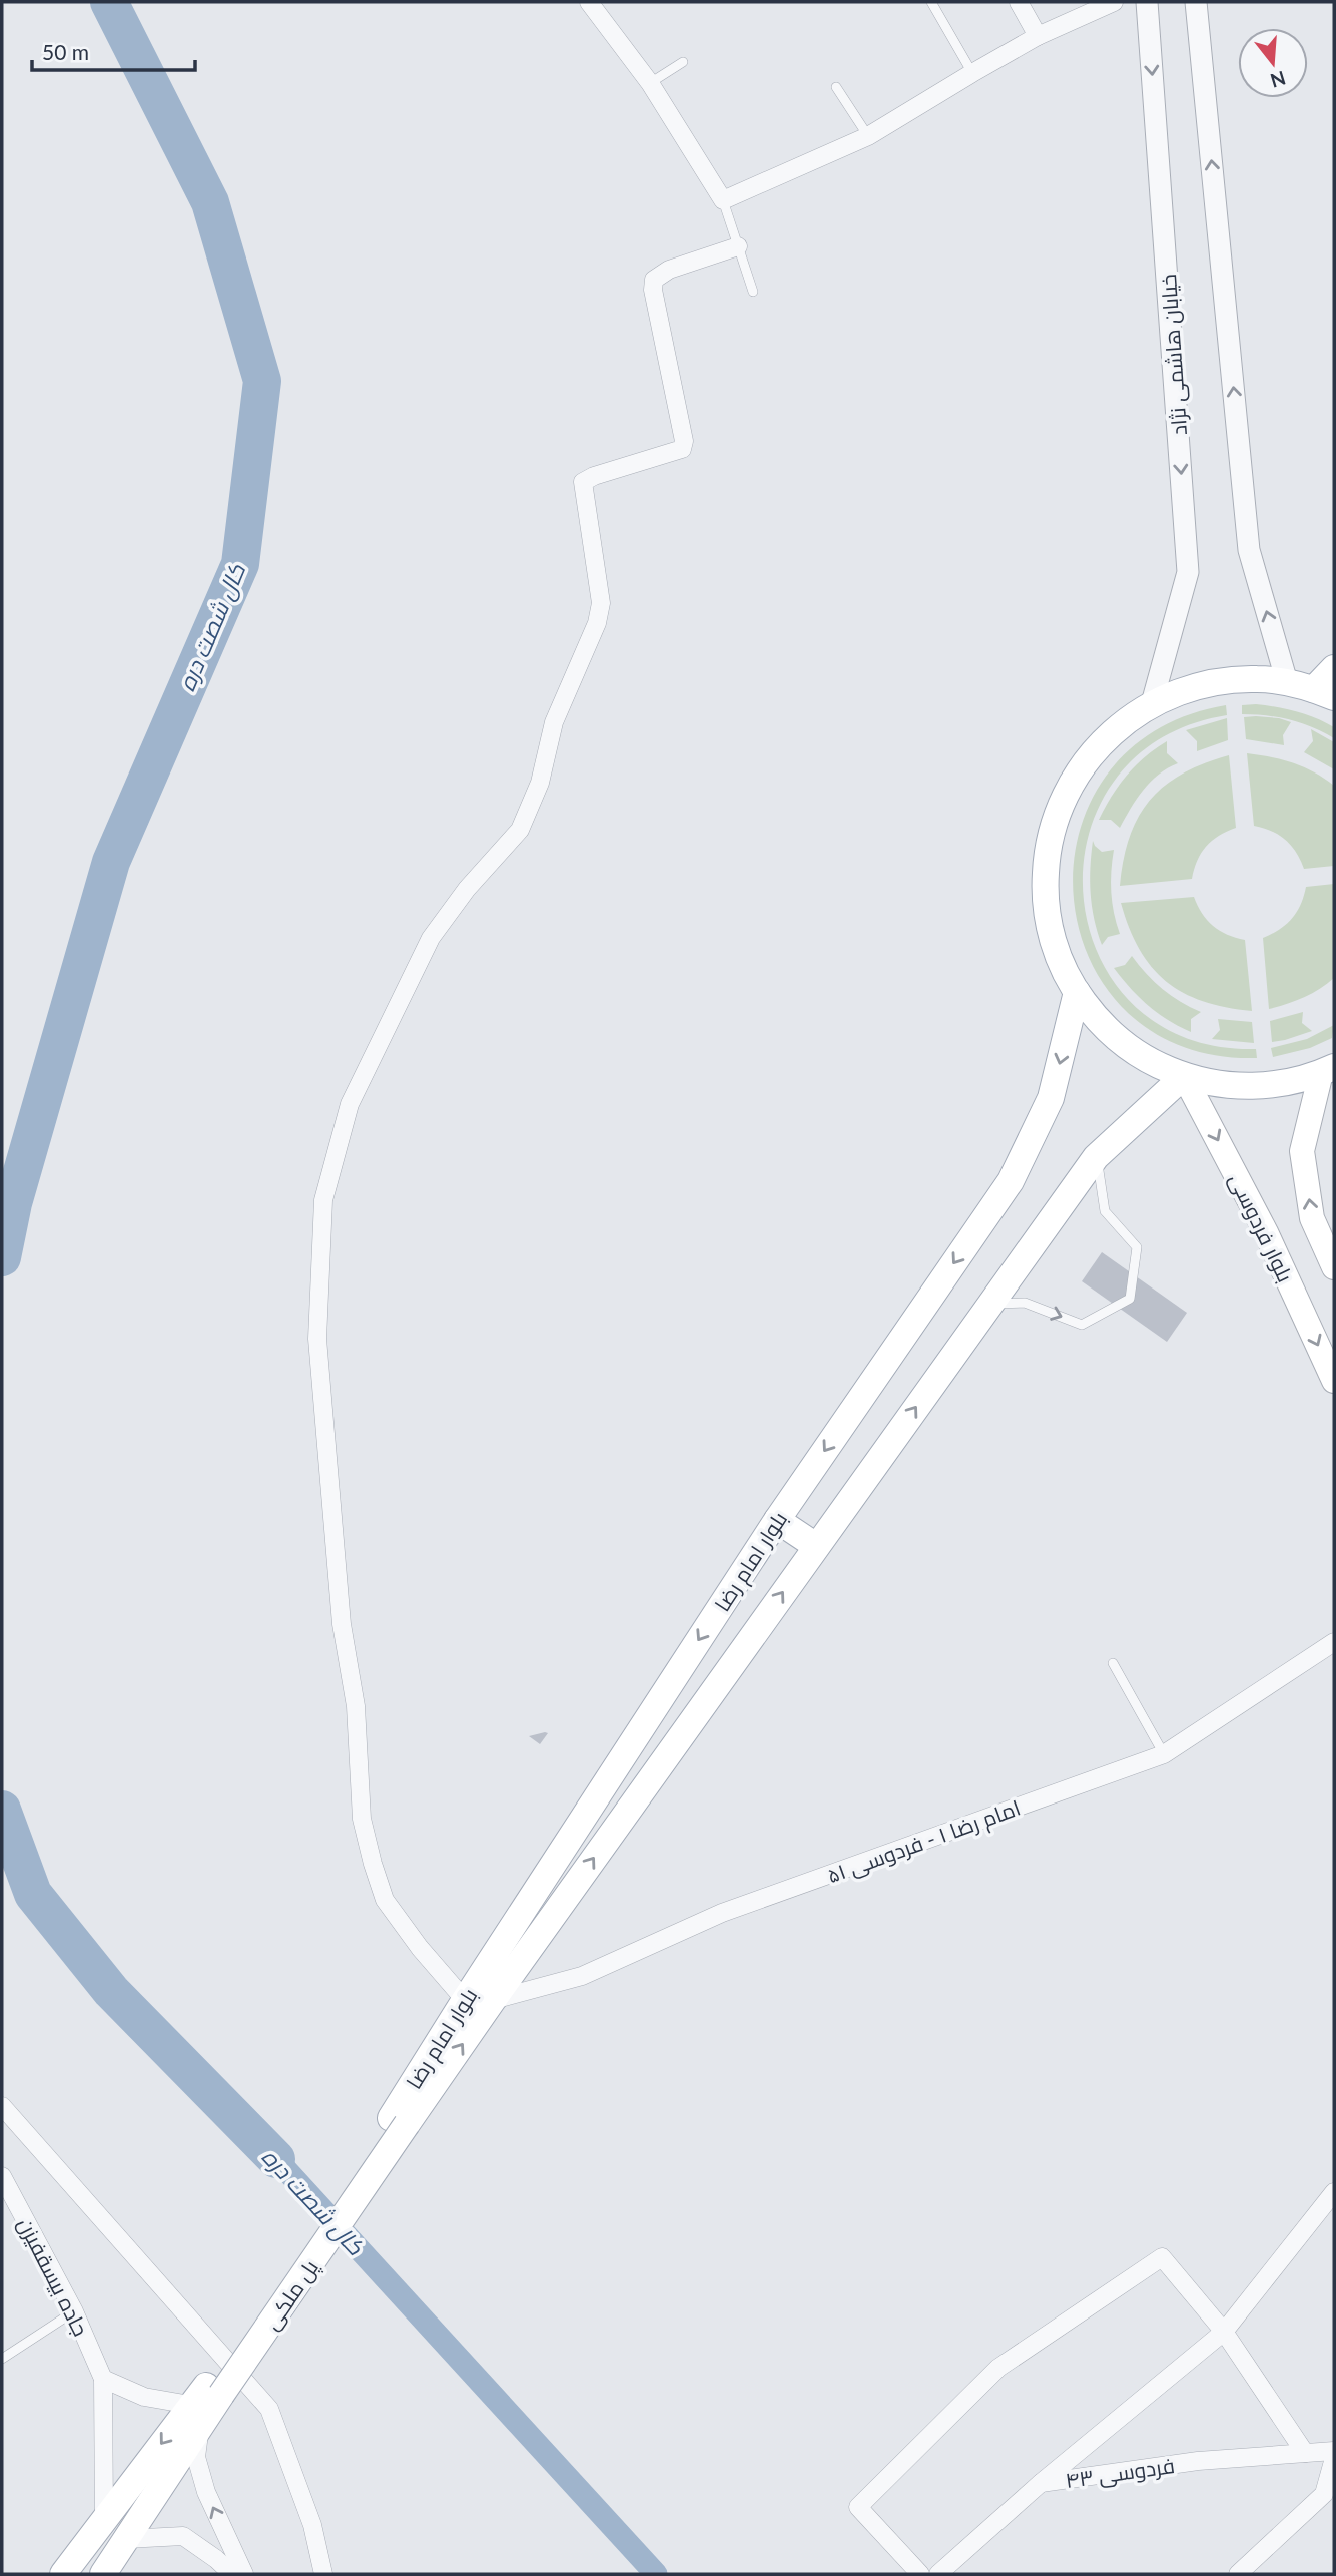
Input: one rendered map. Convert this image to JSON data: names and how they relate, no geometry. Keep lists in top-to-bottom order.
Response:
{
  "streets": {
    "main road": ["بلوار فردوسی", "بلوار امام رضا", "پل ملکی"],
    "street": [
      "خیابان هاشمی نژاد",
      "امام رضا ۱ - فردوسی ۵۱",
      "جاده بیسقفیزن",
      "فردوسی ۴۳"
    ]
  },
  "crossings": [
    ["بلوار فردوسی", "بلوار امام رضا"],
    ["بلوار امام رضا", "امام رضا ۱ - فردوسی ۵۱"],
    ["بلوار امام رضا", "پل ملکی"]
  ],
  "one_way": ["بلوار فردوسی"],
  "water": ["کال شصت دره"],
  "scale_bar": "50 m",
  "north": "bottom"
}
